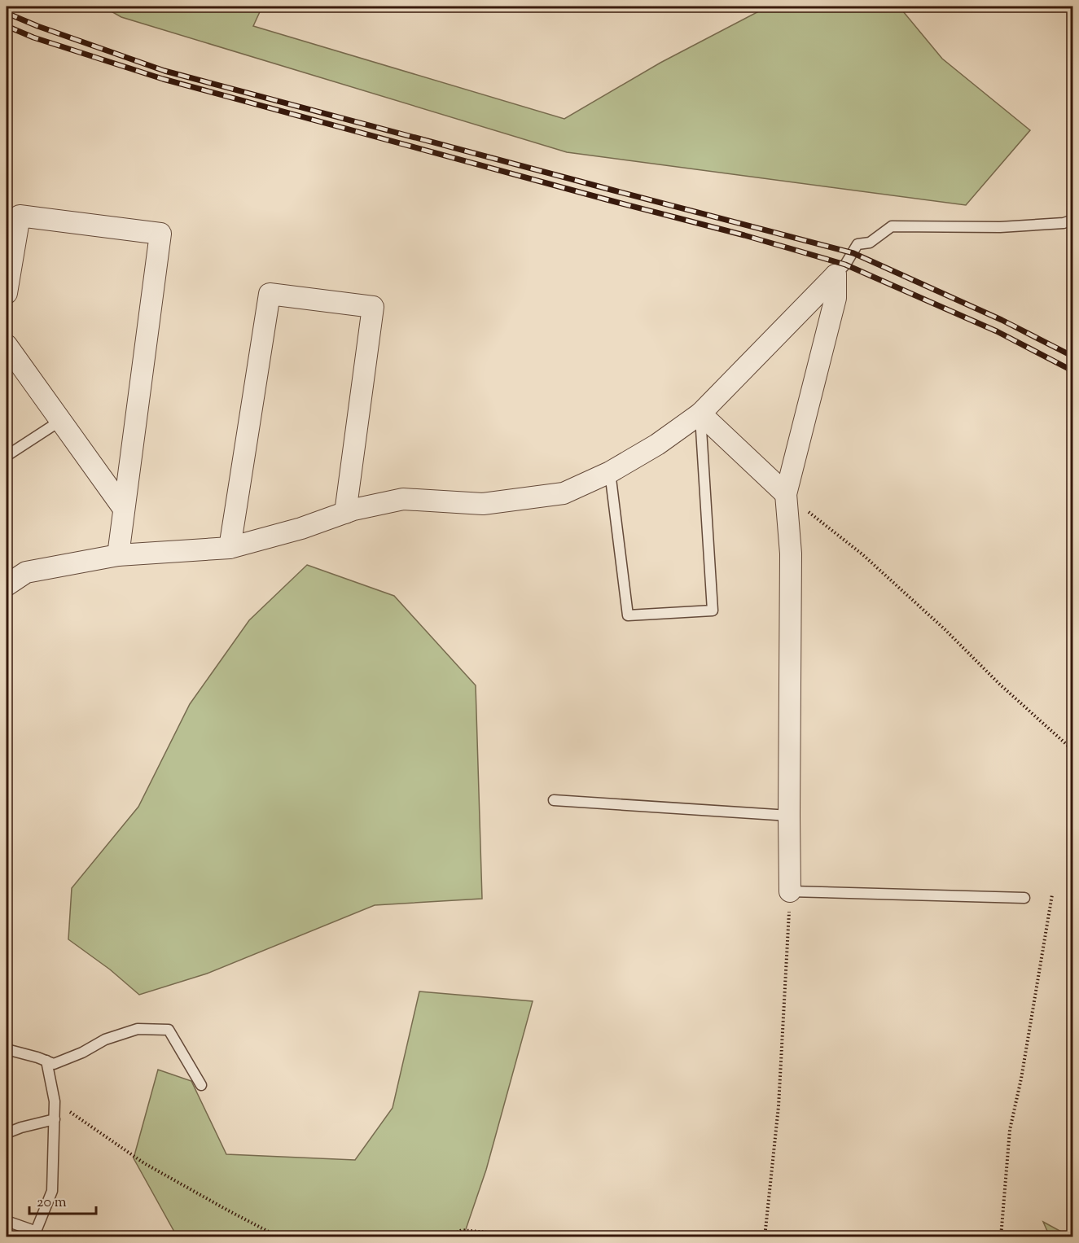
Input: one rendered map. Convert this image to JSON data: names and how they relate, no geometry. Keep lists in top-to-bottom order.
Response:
{
  "scale_bar": "20 m"
}
